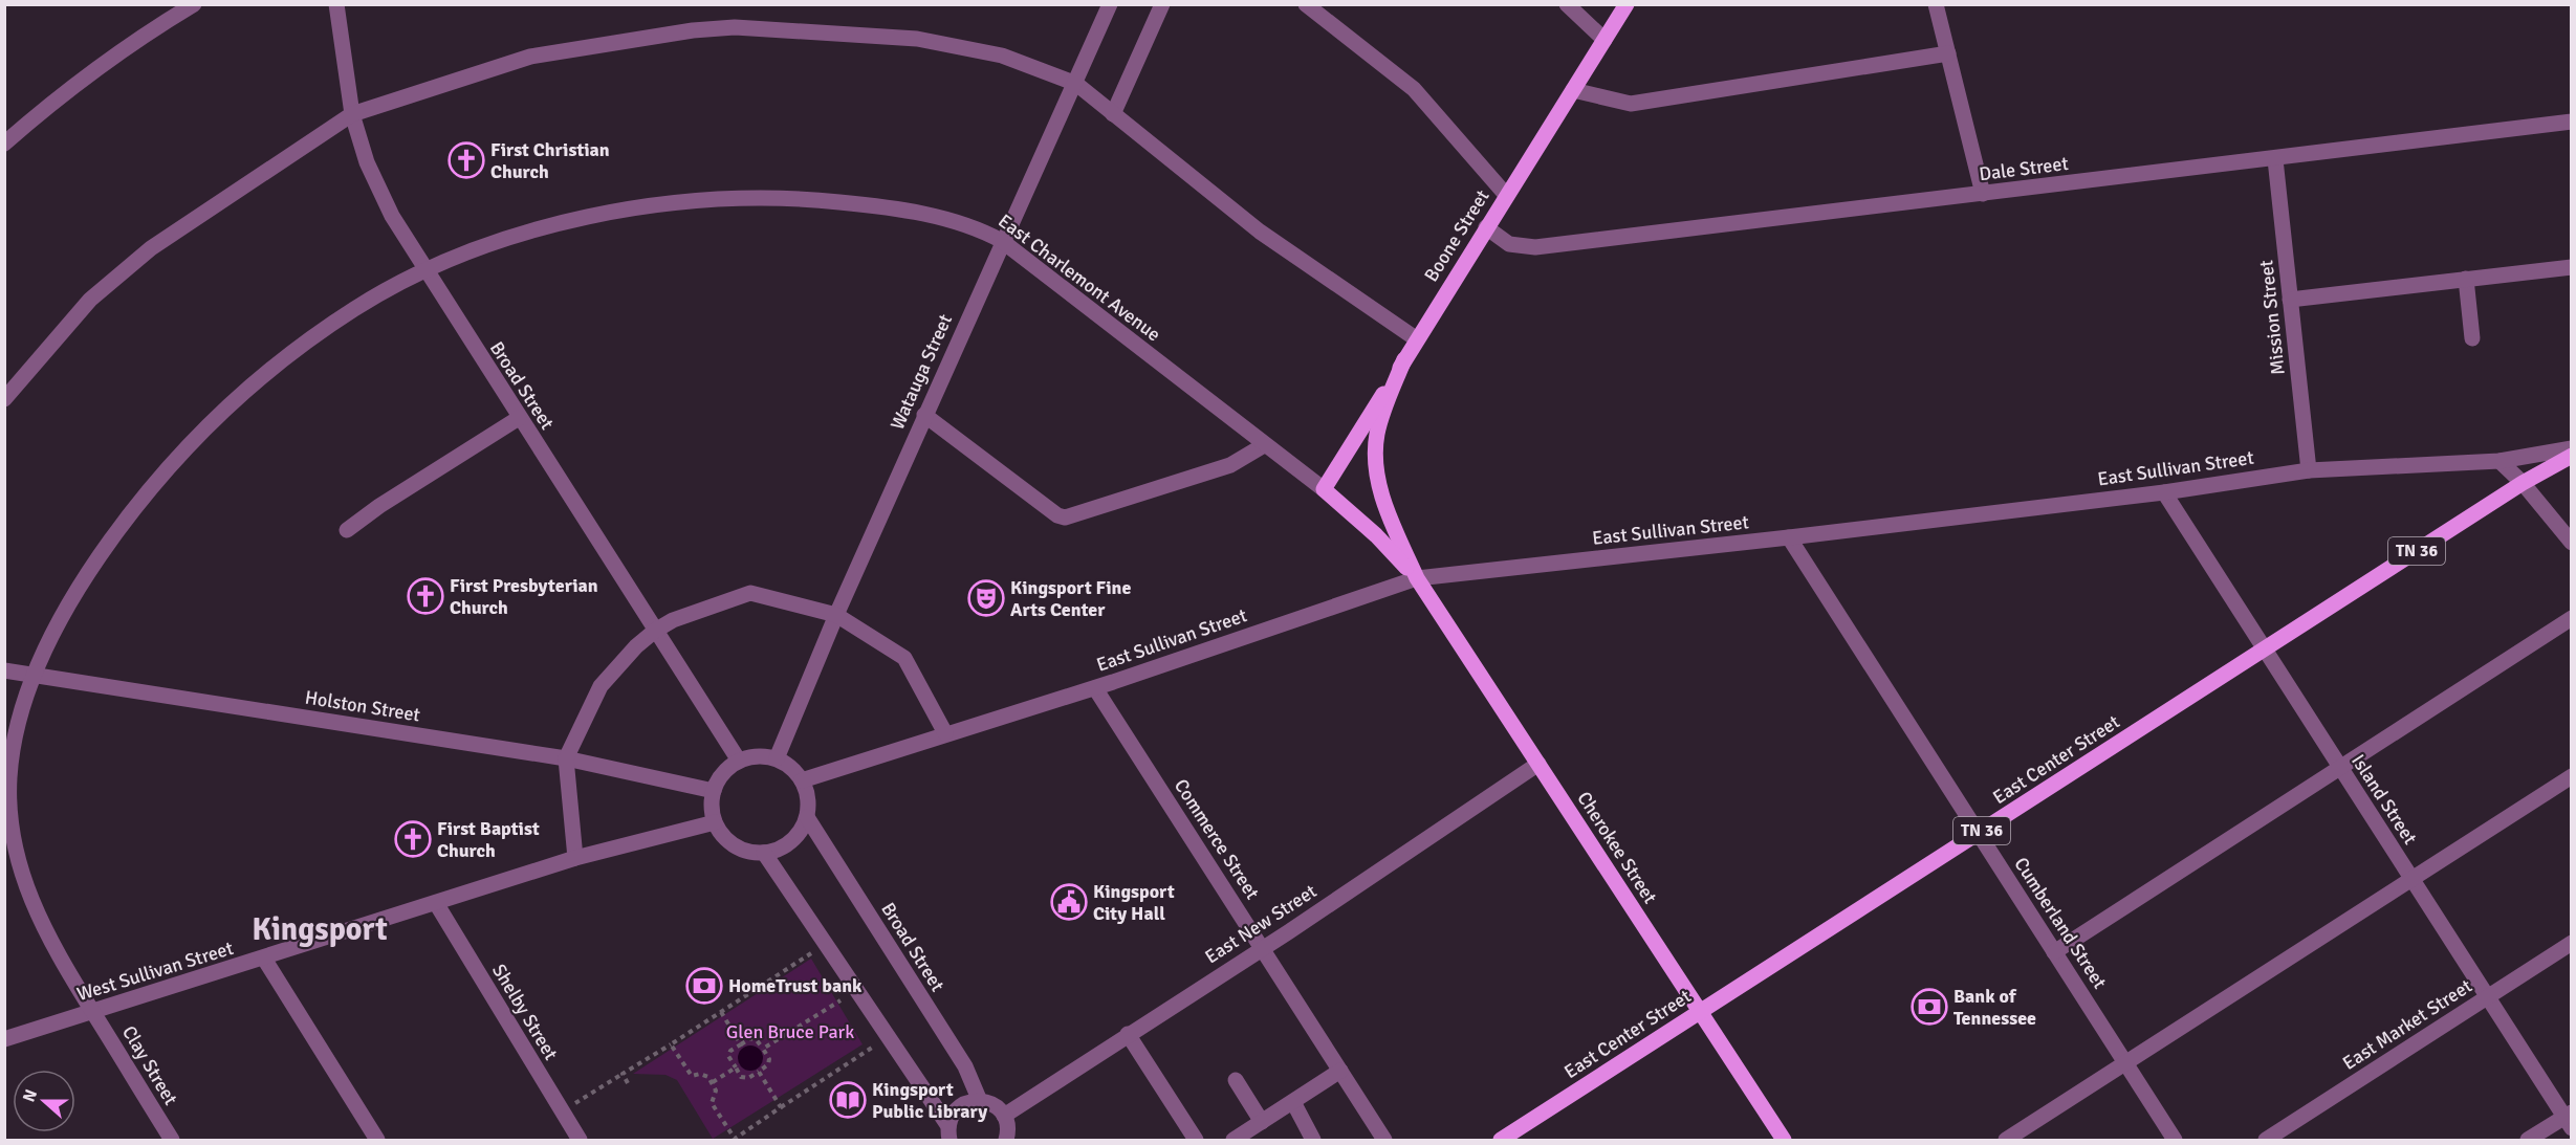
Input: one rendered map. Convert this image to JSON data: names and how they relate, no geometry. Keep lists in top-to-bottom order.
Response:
{
  "streets": {
    "main road": [
      "Boone Street",
      "East Charlemont Avenue",
      "TN 36",
      "East Center Street",
      "Cherokee Street"
    ],
    "street": [
      "Dale Street",
      "Mission Street",
      "Watauga Street",
      "Broad Street",
      "East Sullivan Street",
      "Holston Street",
      "Island Street",
      "Commerce Street",
      "Cumberland Street",
      "East New Street",
      "West Sullivan Street",
      "Shelby Street",
      "East Market Street",
      "Clay Street"
    ]
  },
  "crossings": [
    ["Dale Street", "Boone Street"],
    ["Dale Street", "Mission Street"],
    ["Boone Street", "East Charlemont Avenue"],
    ["East Charlemont Avenue", "Watauga Street"],
    ["East Charlemont Avenue", "Broad Street"],
    ["East Charlemont Avenue", "East Sullivan Street"],
    ["East Charlemont Avenue", "Holston Street"],
    ["East Charlemont Avenue", "Cherokee Street"],
    ["East Charlemont Avenue", "Clay Street"],
    ["Mission Street", "East Sullivan Street"],
    ["Watauga Street", "Broad Street"],
    ["Watauga Street", "East Sullivan Street"],
    ["Watauga Street", "Holston Street"],
    ["Watauga Street", "West Sullivan Street"],
    ["Broad Street", "East Sullivan Street"],
    ["Broad Street", "Holston Street"],
    ["Broad Street", "West Sullivan Street"],
    ["East Sullivan Street", "Holston Street"],
    ["East Sullivan Street", "Island Street"],
    ["East Sullivan Street", "Commerce Street"],
    ["East Sullivan Street", "Cherokee Street"],
    ["East Sullivan Street", "Cumberland Street"],
    ["East Sullivan Street", "West Sullivan Street"],
    ["Holston Street", "West Sullivan Street"],
    ["Holston Street", "Clay Street"],
    ["East Center Street", "Island Street"],
    ["East Center Street", "Cherokee Street"],
    ["East Center Street", "Cumberland Street"],
    ["Island Street", "East Market Street"],
    ["Commerce Street", "East New Street"],
    ["Cherokee Street", "East New Street"],
    ["West Sullivan Street", "Shelby Street"],
    ["West Sullivan Street", "Clay Street"]
  ],
  "districts": ["Kingsport"],
  "parks": ["Glen Bruce Park"],
  "places": {
    "church": ["First Christian Church", "First Presbyterian Church", "First Baptist Church"],
    "theatre": ["Kingsport Fine Arts Center"],
    "public building": ["Kingsport City Hall"],
    "bank": ["HomeTrust bank", "Bank of Tennessee"],
    "library": ["Kingsport Public Library"]
  },
  "north": "left"
}
